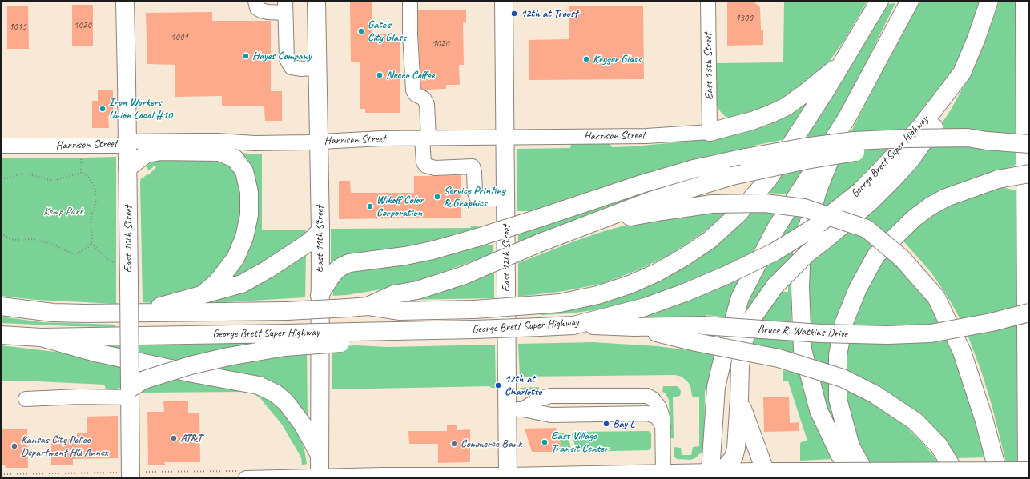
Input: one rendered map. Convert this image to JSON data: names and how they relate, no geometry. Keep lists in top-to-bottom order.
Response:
{
  "streets": {
    "main road": [
      "George Brett Super Highway",
      "East 10th Street",
      "East 11th Street",
      "East 12th Street",
      "Bruce R. Watkins Drive"
    ],
    "street": ["East 13th Street", "Harrison Street"]
  },
  "crossings": [
    ["East 13th Street", "Harrison Street"],
    ["Harrison Street", "East 10th Street"],
    ["Harrison Street", "East 11th Street"],
    ["Harrison Street", "East 12th Street"],
    ["George Brett Super Highway", "Bruce R. Watkins Drive"]
  ],
  "parks": ["Kemp Park"],
  "places": [
    "12th at Troost",
    "Gate's City Glass",
    "Hayes Company",
    "Kryger Glass",
    "Necco Coffee",
    "Iron Workers Union Local #10",
    "Service Printing & Graphics",
    "Wikoff Color Corporation",
    "12th at Charlotte",
    "Bay L",
    "AT&T",
    "East Village Transit Center",
    "Commerce Bank",
    "Kansas City Police Department HQ Annex"
  ],
  "house_numbers": [
    "1300",
    "1020",
    "1015",
    "1001",
    "1020"
  ]
}
